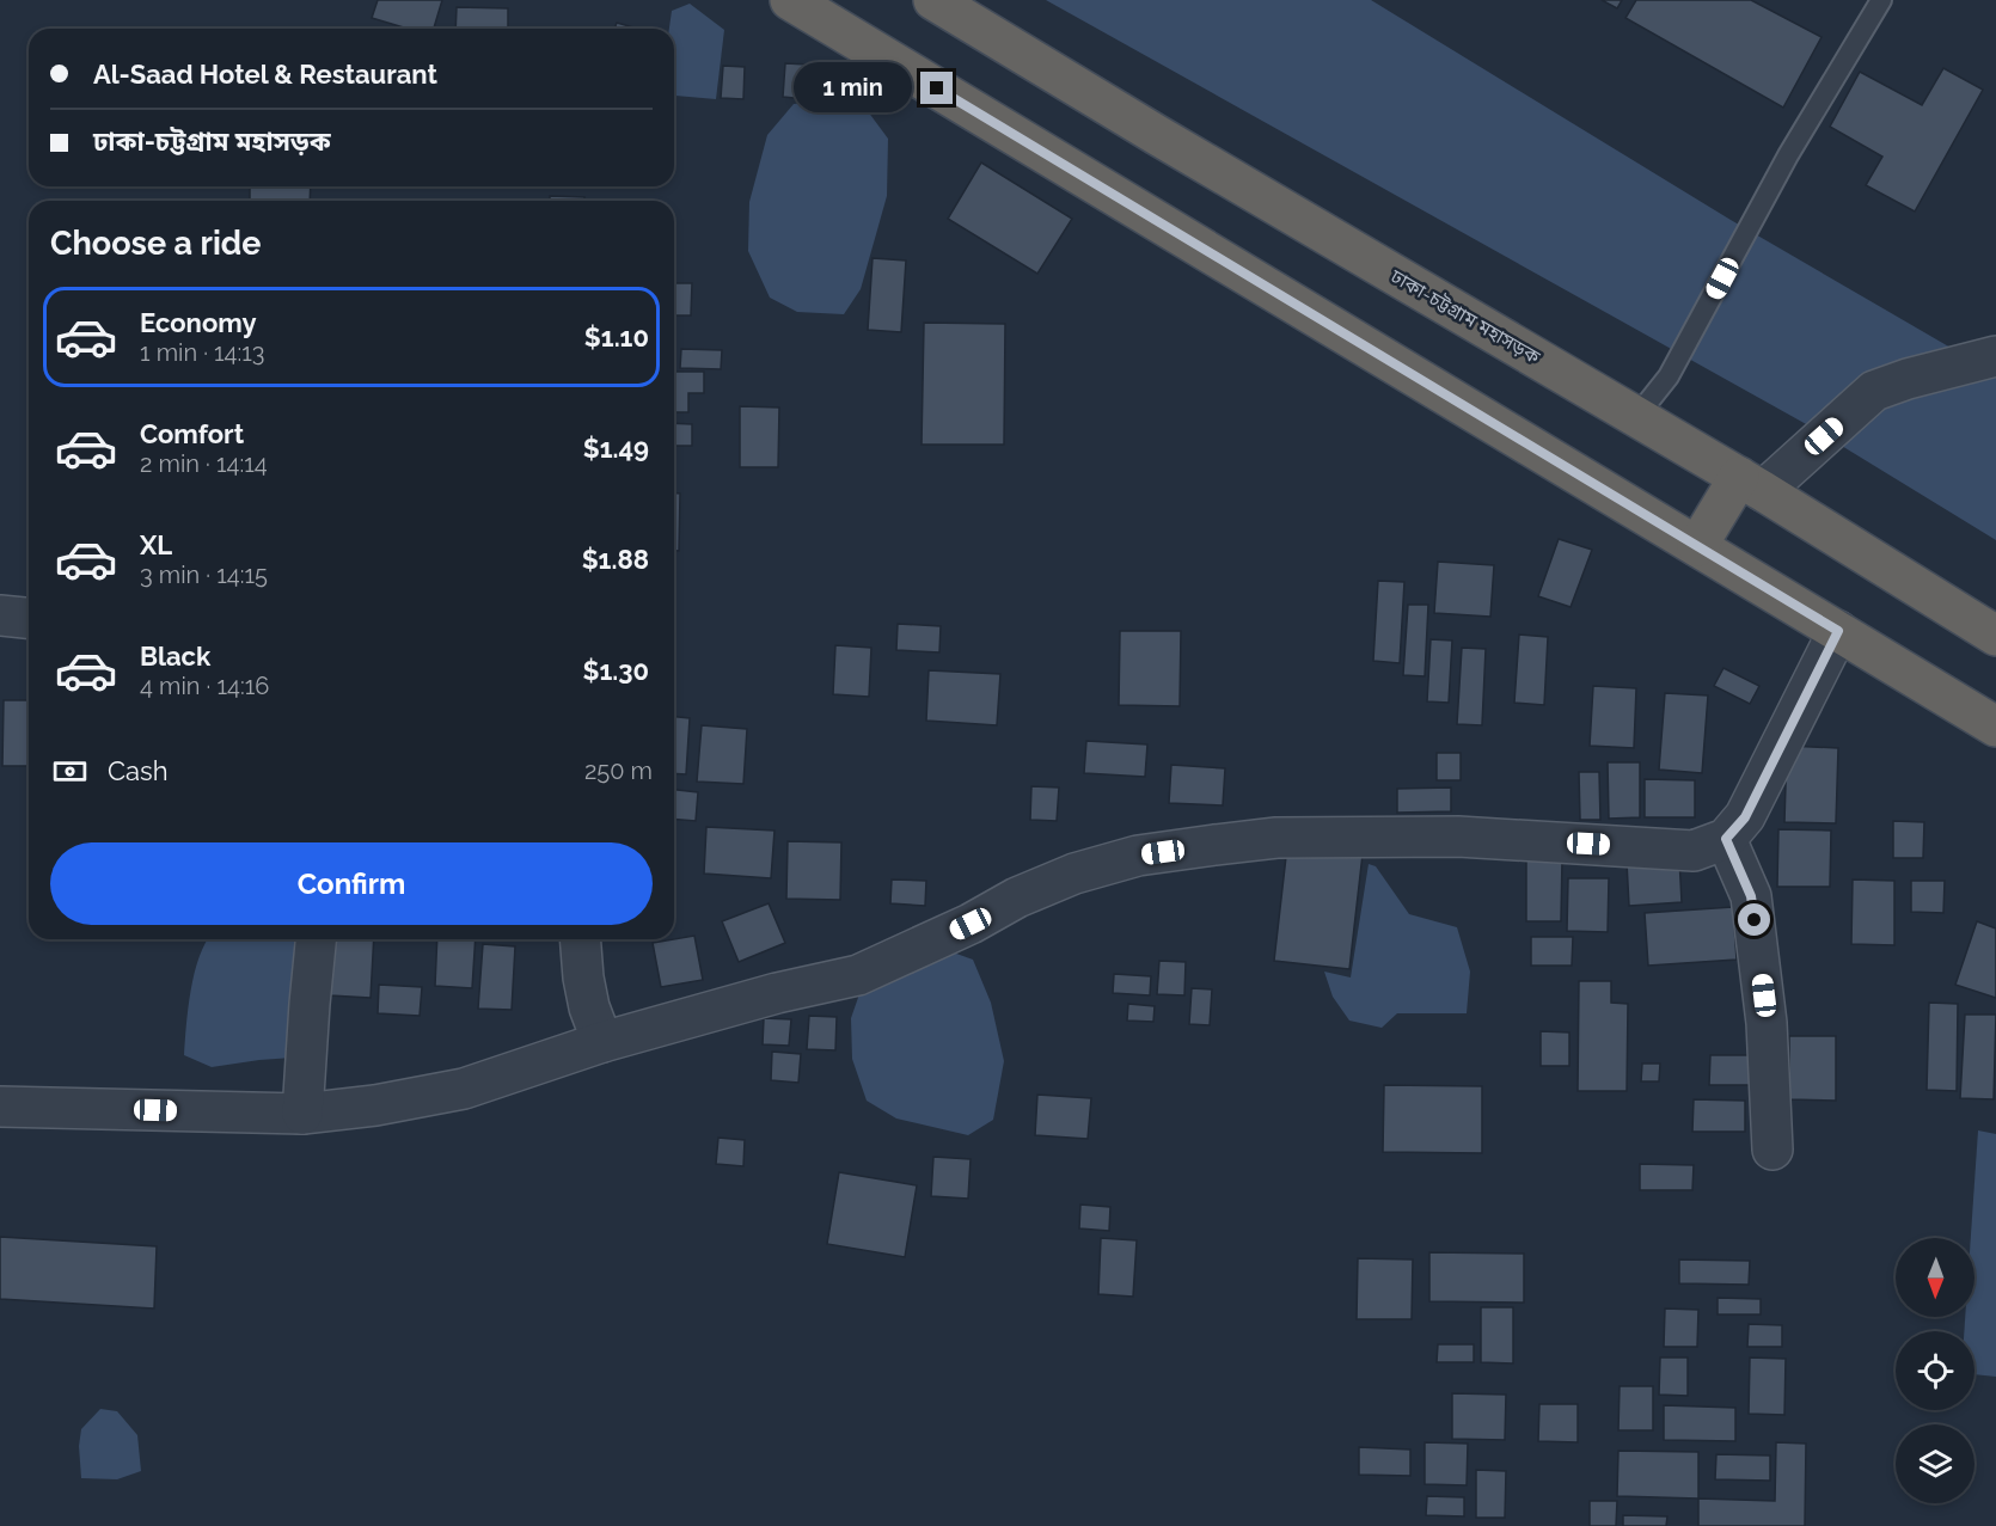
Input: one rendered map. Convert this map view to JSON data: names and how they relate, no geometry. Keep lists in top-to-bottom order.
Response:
{
  "streets": {
    "highway": ["ঢাকা-চট্টগ্রাম মহাসড়ক"]
  },
  "north": "bottom",
  "page": {
    "banner": ["Al-Saad Hotel & Restaurant", "ঢাকা-চট্টগ্রাম মহাসড়ক"],
    "bubble": "1 min",
    "heading": "Choose a ride",
    "list": [
      {
        "name": "Economy",
        "note": "1 min · 14:13",
        "value": "$1.10"
      },
      {
        "name": "Comfort",
        "note": "2 min · 14:14",
        "value": "$1.49"
      },
      {
        "name": "XL",
        "note": "3 min · 14:15",
        "value": "$1.88"
      },
      {
        "name": "Black",
        "note": "4 min · 14:16",
        "value": "$1.30"
      }
    ],
    "pay": ["Cash", "250 m"],
    "buttons": "Confirm"
  }
}
